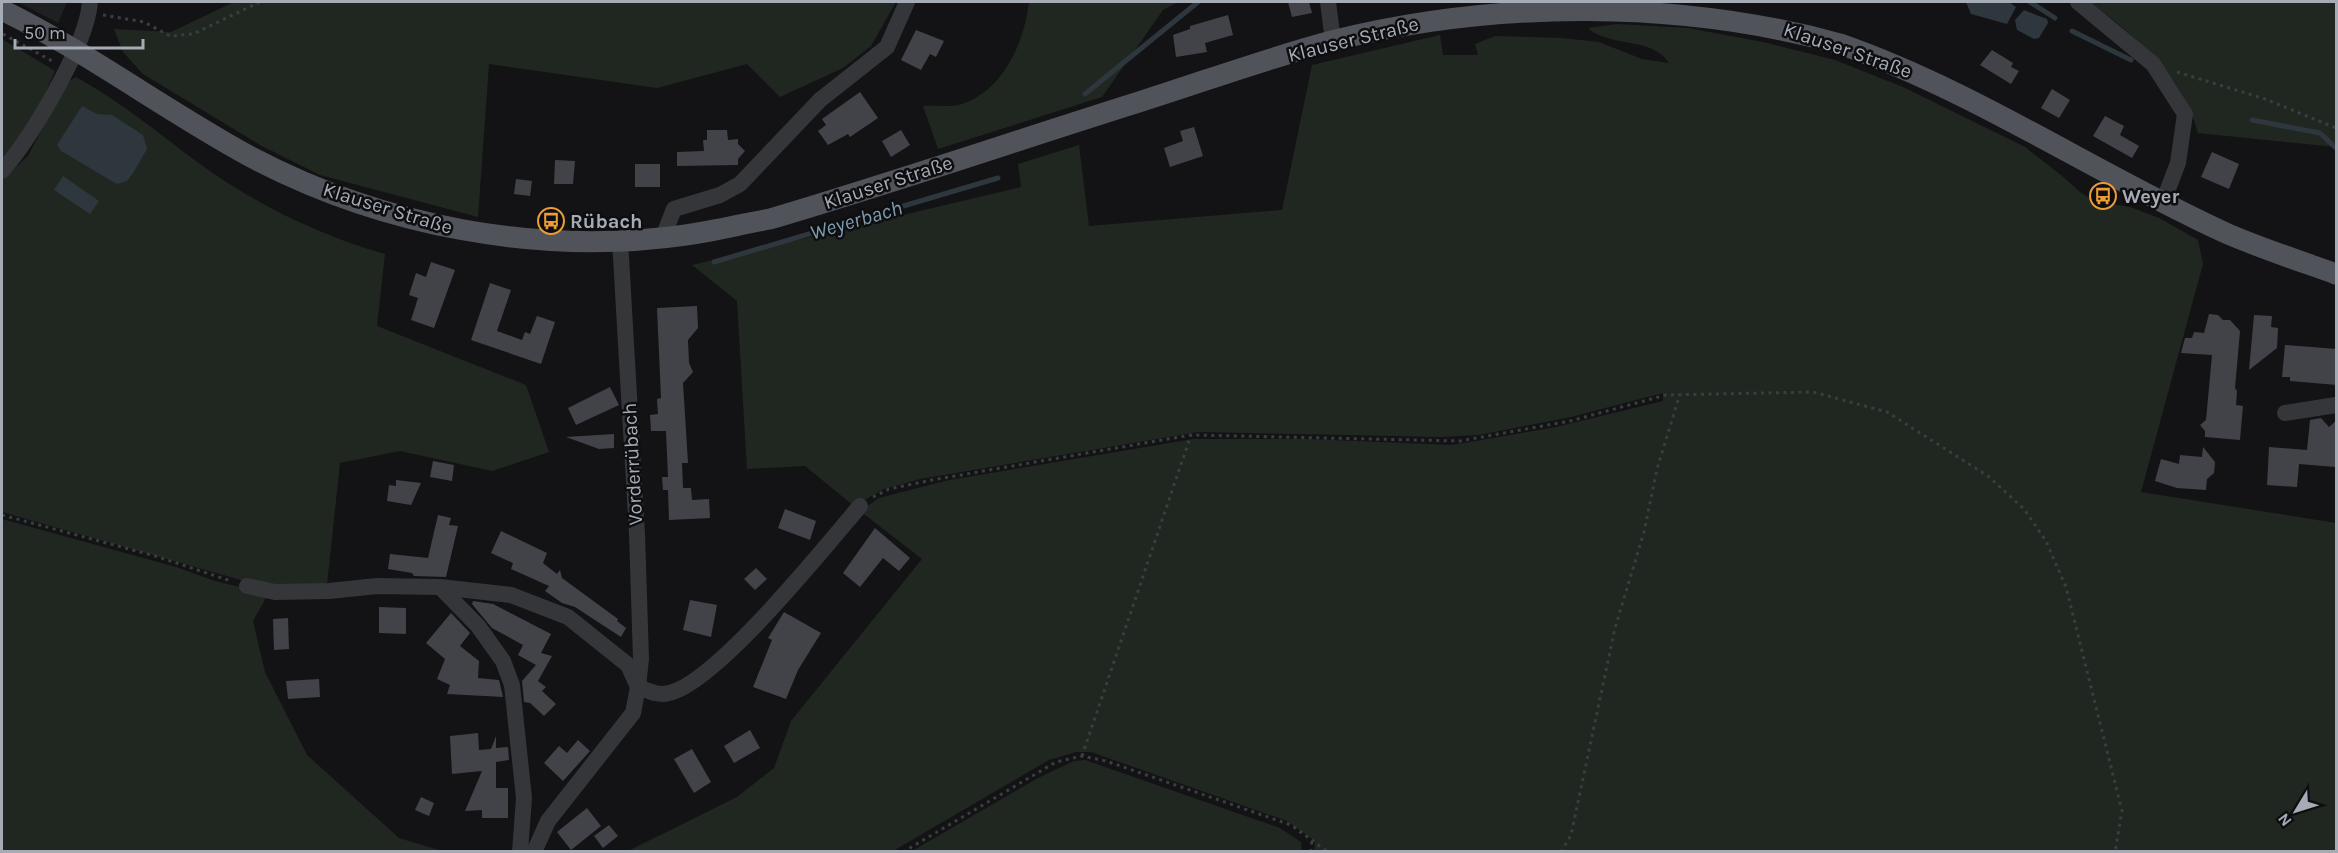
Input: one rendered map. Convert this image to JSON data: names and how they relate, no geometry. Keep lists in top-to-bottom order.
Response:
{
  "streets": {
    "main road": ["Klauser Straße"],
    "street": ["Vorderrübach"]
  },
  "crossings": [
    ["Klauser Straße", "Vorderrübach"]
  ],
  "water": ["Weyerbach"],
  "places": {
    "bus stop": ["Weyer", "Rübach"]
  },
  "scale_bar": "50 m",
  "north": "bottom left"
}
